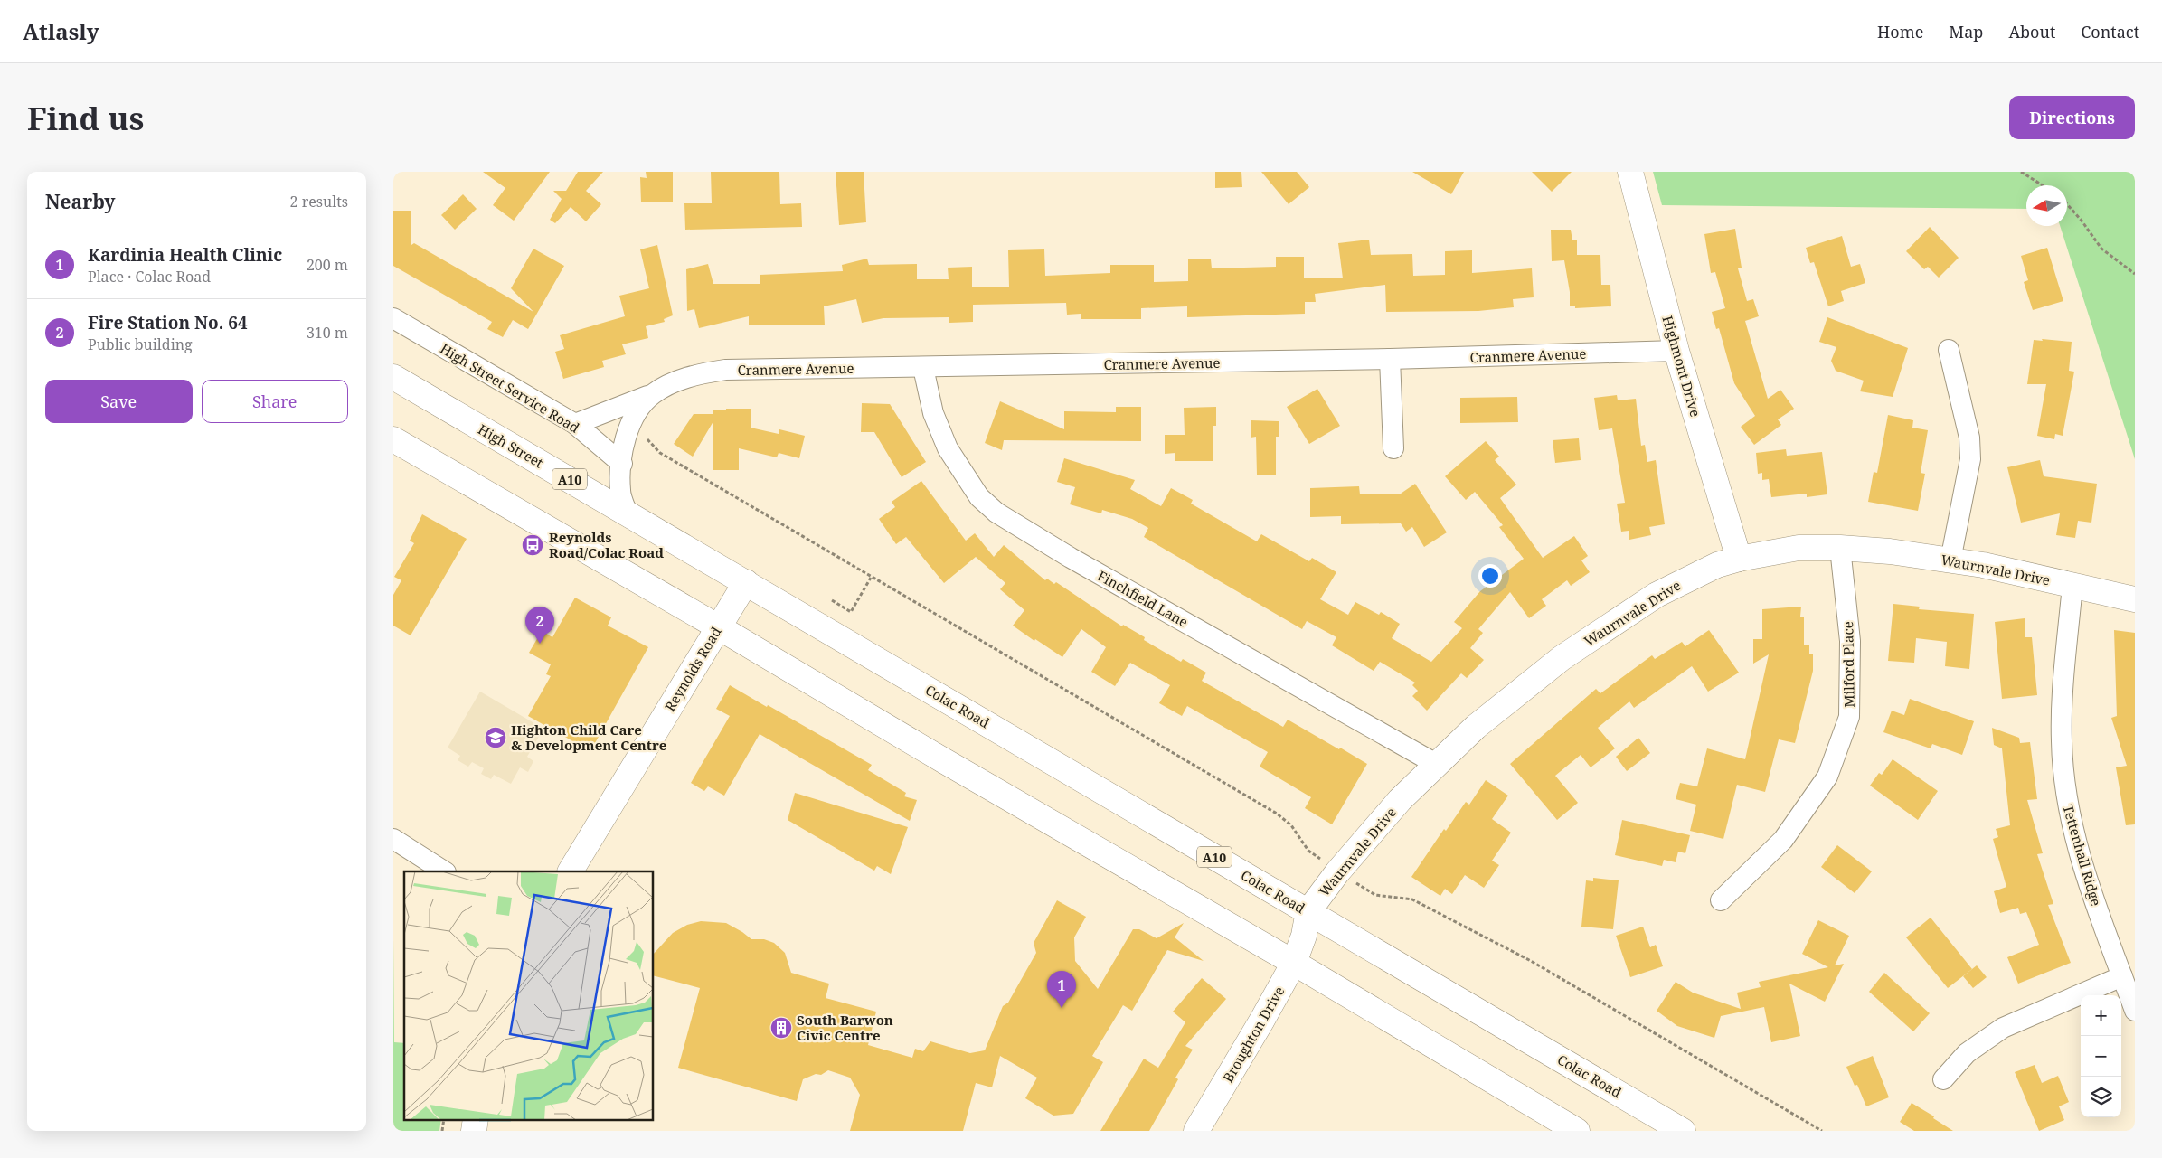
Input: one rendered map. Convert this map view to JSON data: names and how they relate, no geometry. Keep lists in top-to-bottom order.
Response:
{
  "streets": {
    "main road": [
      "Highmont Drive",
      "High Street",
      "A10",
      "Waurnvale Drive",
      "Reynolds Road",
      "Colac Road",
      "Broughton Drive"
    ],
    "street": [
      "Cranmere Avenue",
      "High Street Service Road",
      "Finchfield Lane",
      "Milford Place",
      "Tettenhall Ridge"
    ]
  },
  "crossings": [
    ["Cranmere Avenue", "Highmont Drive"],
    ["Cranmere Avenue", "High Street Service Road"],
    ["Cranmere Avenue", "High Street"],
    ["Cranmere Avenue", "Finchfield Lane"],
    ["Highmont Drive", "Waurnvale Drive"],
    ["High Street", "Reynolds Road"],
    ["High Street", "Colac Road"],
    ["Waurnvale Drive", "Finchfield Lane"],
    ["Waurnvale Drive", "Milford Place"],
    ["Waurnvale Drive", "Colac Road"],
    ["Waurnvale Drive", "Tettenhall Ridge"],
    ["Waurnvale Drive", "Broughton Drive"],
    ["Reynolds Road", "Colac Road"]
  ],
  "places": {
    "bus stop": ["Reynolds Road/Colac Road"],
    "school or university": ["Highton Child Care & Development Centre"],
    "building": ["South Barwon Civic Centre"]
  },
  "north": "left",
  "page": {
    "header": "Atlasly",
    "nav": [
      "Home",
      "Map",
      "About",
      "Contact"
    ],
    "buttons": [
      "Directions",
      ["Save", "Share"]
    ],
    "title": "Find us",
    "heading": ["Nearby", "2 results"],
    "list": [
      {
        "mark": "1",
        "name": "Kardinia Health Clinic",
        "note": "Place · Colac Road",
        "value": "200 m"
      },
      {
        "mark": "2",
        "name": "Fire Station No. 64",
        "note": "Public building",
        "value": "310 m"
      }
    ],
    "pins": ["2", "1"],
    "map_buttons": ["+", "−"]
  }
}
